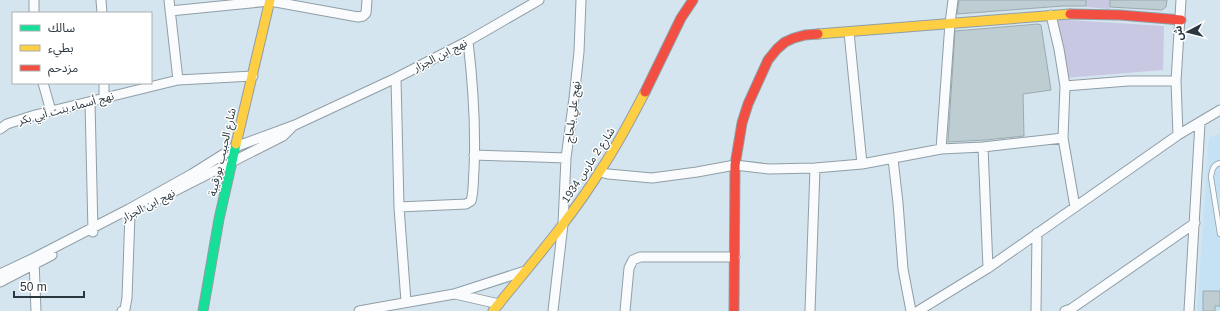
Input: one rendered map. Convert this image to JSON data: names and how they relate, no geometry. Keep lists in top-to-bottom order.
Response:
{
  "streets": {
    "street": [
      "نهج ابن الجزار",
      "نهج أسماء بنت أبي بكر",
      "نهج علي بلحاج",
      "شارع الحبيب بورقيبة",
      "شارع 2 مارس 1934"
    ]
  },
  "crossings": [
    ["نهج ابن الجزار", "شارع الحبيب بورقيبة"],
    ["نهج أسماء بنت أبي بكر", "شارع الحبيب بورقيبة"],
    ["نهج علي بلحاج", "شارع 2 مارس 1934"]
  ],
  "legend": ["سالك", "بطيء", "مزدحم"],
  "scale_bar": "50 m",
  "north": "left"
}
